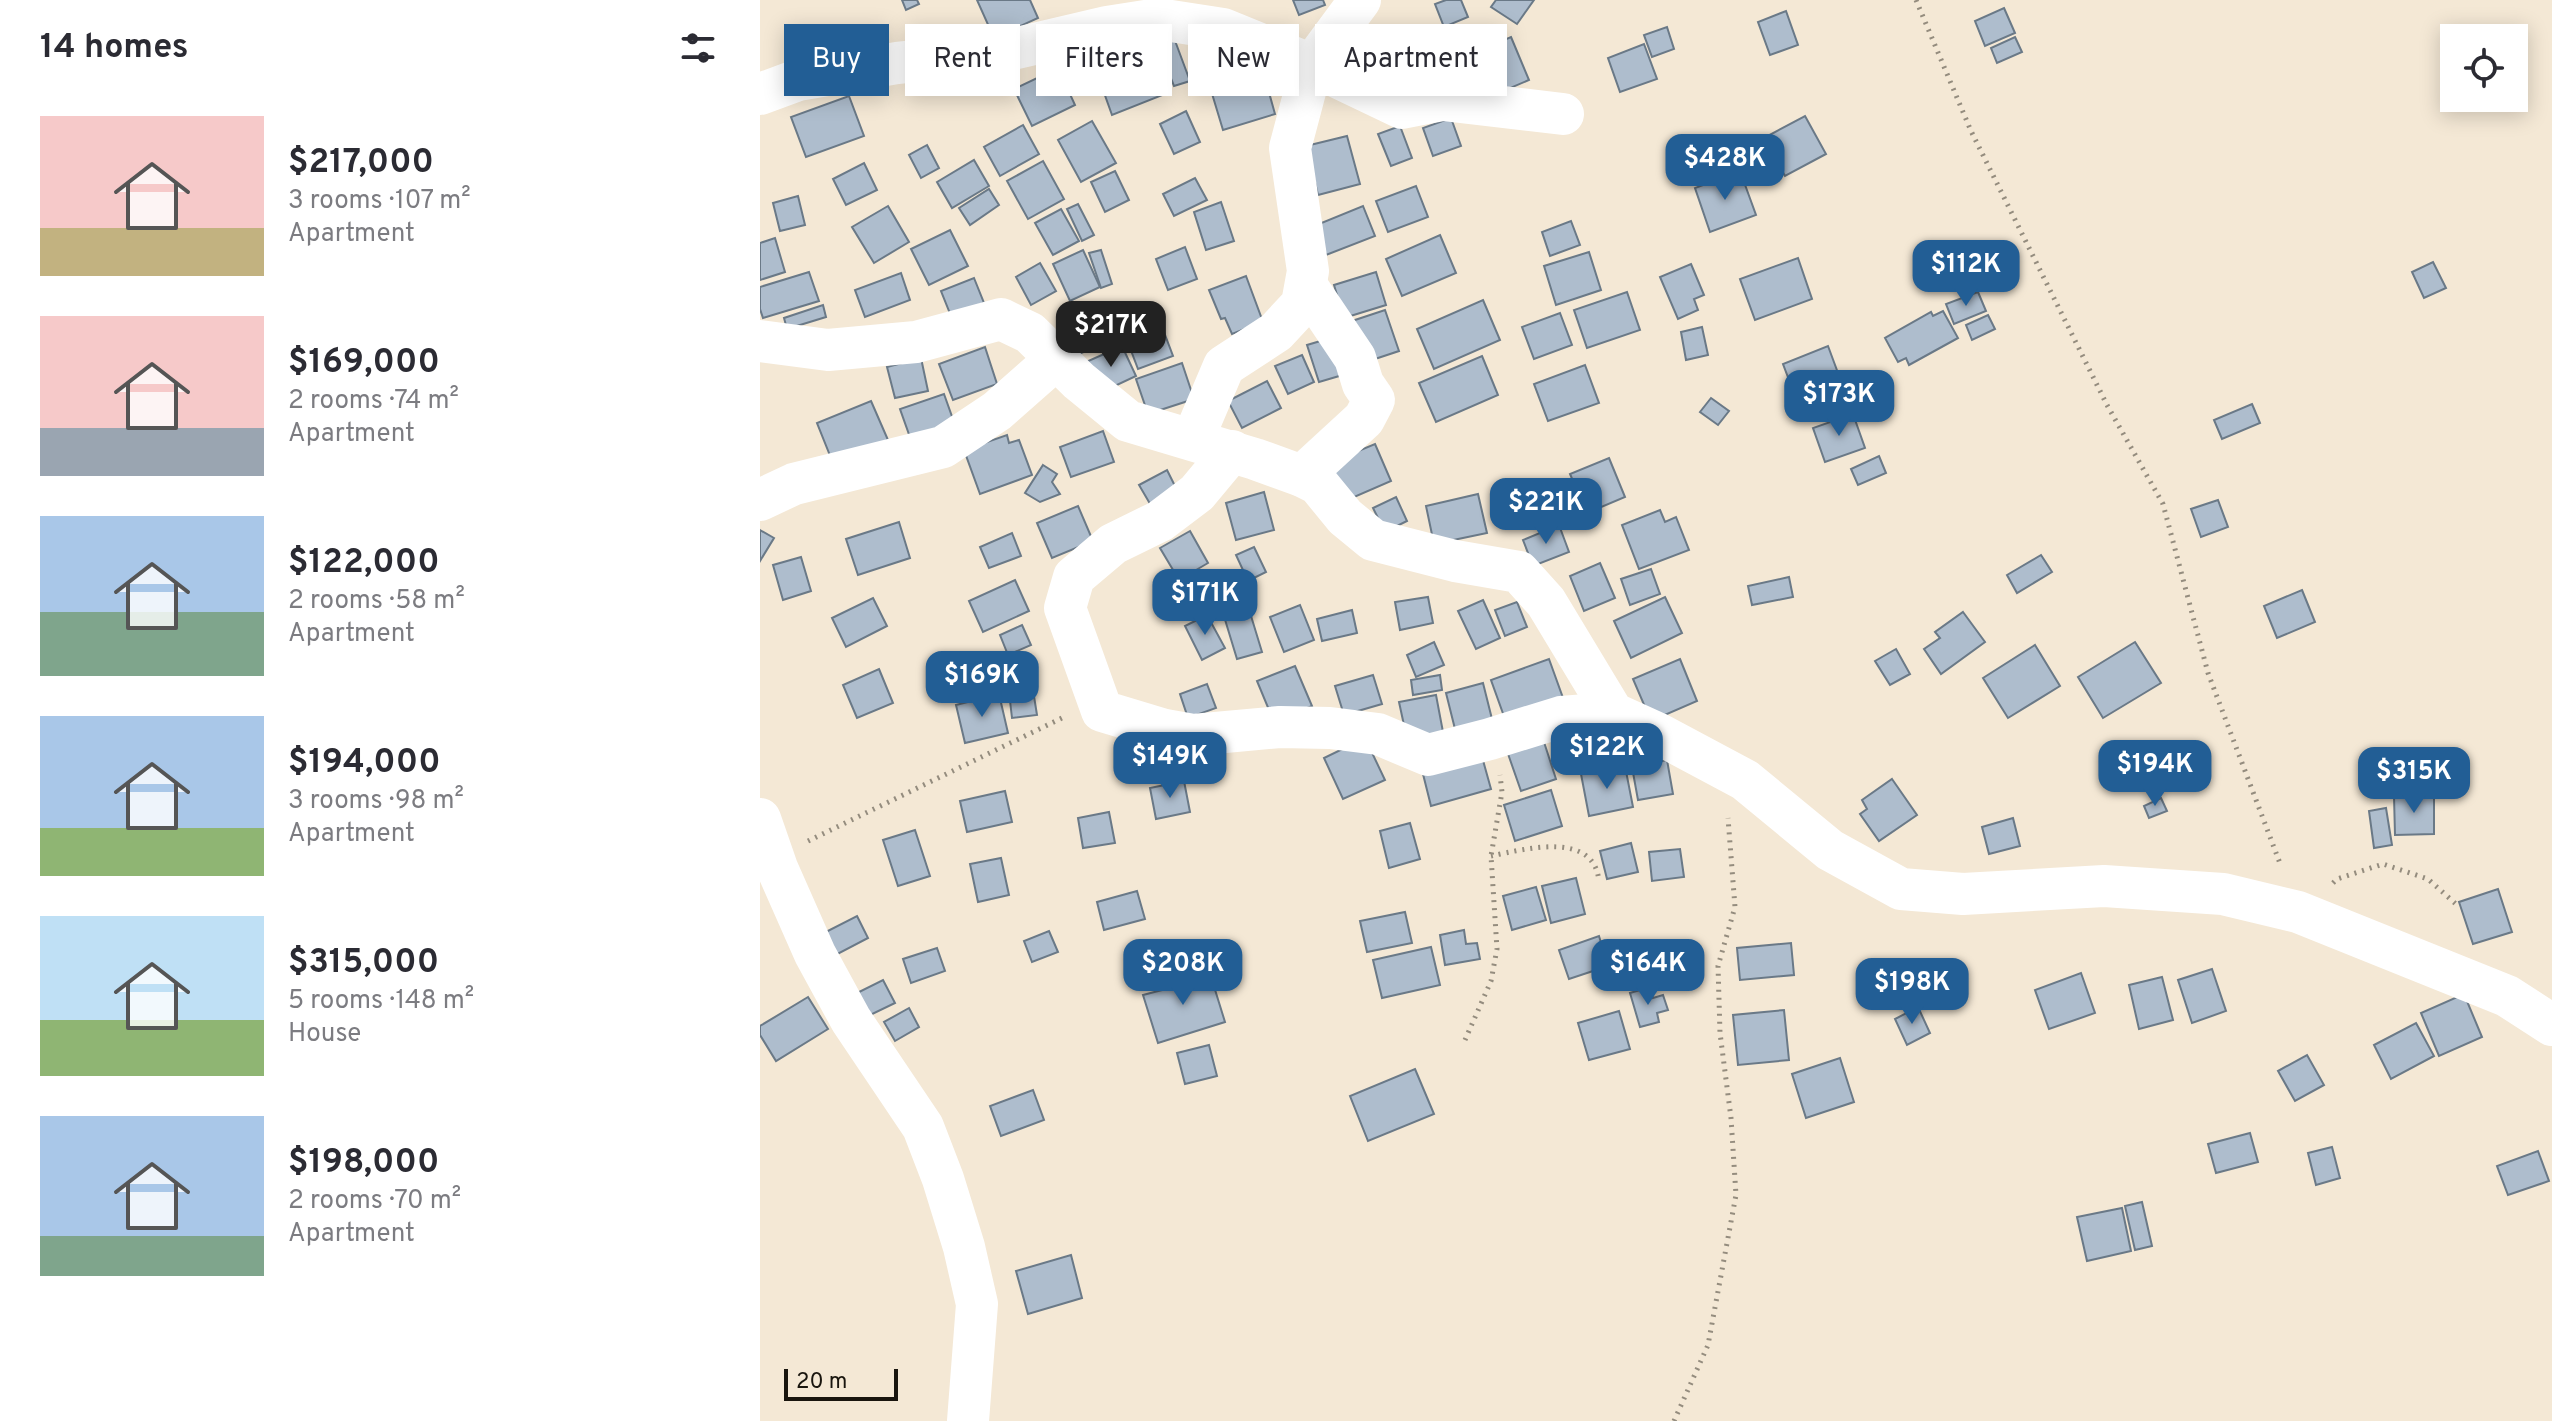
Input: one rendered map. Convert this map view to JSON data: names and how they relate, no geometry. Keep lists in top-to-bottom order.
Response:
{
  "scale_bar": "20 m",
  "page": {
    "heading": "14 homes",
    "chip": [
      "Buy",
      "Rent",
      "Filters",
      "New",
      "Apartment"
    ],
    "list": [
      {
        "name": "$217,000",
        "note": "3 rooms · 107 m² · Apartment"
      },
      {
        "name": "$169,000",
        "note": "2 rooms · 74 m² · Apartment"
      },
      {
        "name": "$122,000",
        "note": "2 rooms · 58 m² · Apartment"
      },
      {
        "name": "$194,000",
        "note": "3 rooms · 98 m² · Apartment"
      },
      {
        "name": "$315,000",
        "note": "5 rooms · 148 m² · House"
      },
      {
        "name": "$198,000",
        "note": "2 rooms · 70 m² · Apartment"
      }
    ],
    "price": [
      "$428K",
      "$112K",
      "$217K",
      "$173K",
      "$221K",
      "$171K",
      "$169K",
      "$122K",
      "$149K",
      "$194K",
      "$315K",
      "$208K",
      "$164K",
      "$198K"
    ],
    "scale": "20 m"
  }
}
